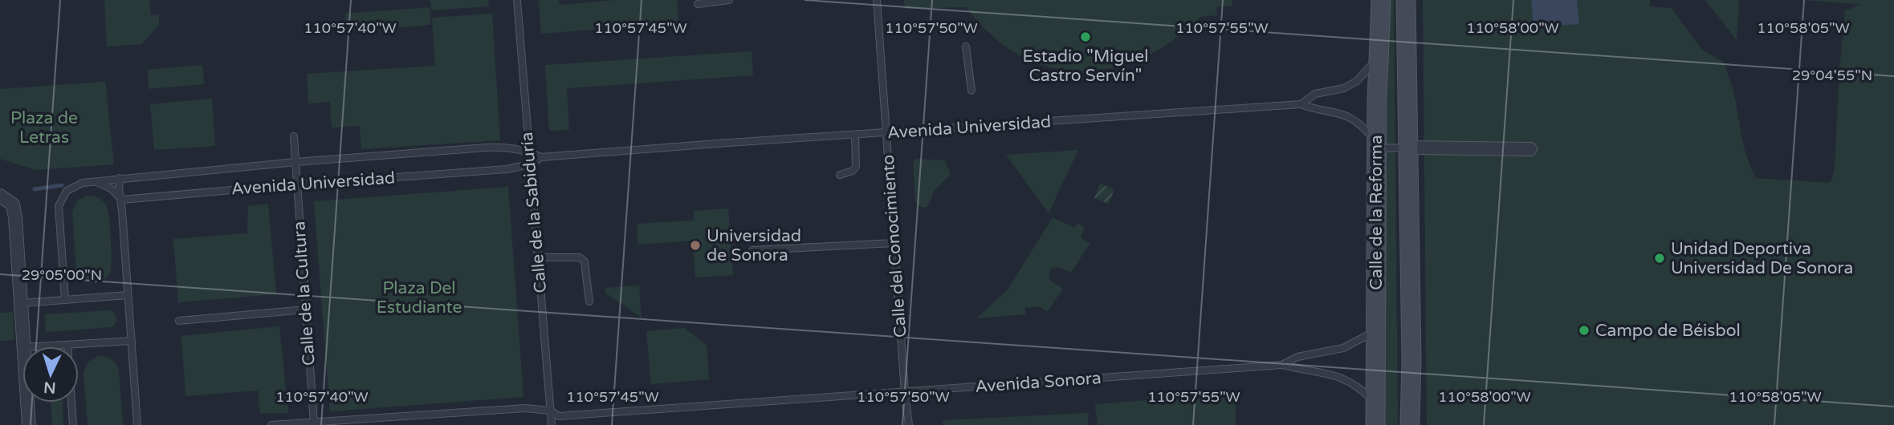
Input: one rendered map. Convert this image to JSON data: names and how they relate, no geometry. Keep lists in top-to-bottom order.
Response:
{
  "streets": {
    "main road": ["Calle de la Reforma"],
    "lane": [
      "Avenida Universidad",
      "Calle de la Sabiduría",
      "Calle del Conocimiento",
      "Calle de la Cultura",
      "Avenida Sonora"
    ]
  },
  "crossings": [
    ["Avenida Universidad", "Calle de la Sabiduría"],
    ["Avenida Universidad", "Calle de la Reforma"],
    ["Avenida Universidad", "Calle del Conocimiento"],
    ["Avenida Universidad", "Calle de la Cultura"],
    ["Calle de la Reforma", "Avenida Sonora"],
    ["Calle del Conocimiento", "Avenida Sonora"]
  ],
  "parks": ["Plaza de Letras", "Plaza Del Estudiante"],
  "places": [
    "Estadio \"Miguel Castro Servín\"",
    "Universidad de Sonora",
    "Unidad Deportiva Universidad De Sonora",
    "Campo de Béisbol"
  ],
  "north": "bottom",
  "coordinates": [
    "110°57'40\"W",
    "110°57'45\"W",
    "110°57'50\"W",
    "110°57'55\"W",
    "110°58'00\"W",
    "110°58'05\"W",
    "29°04'55\"N",
    "29°05'00\"N"
  ]
}
